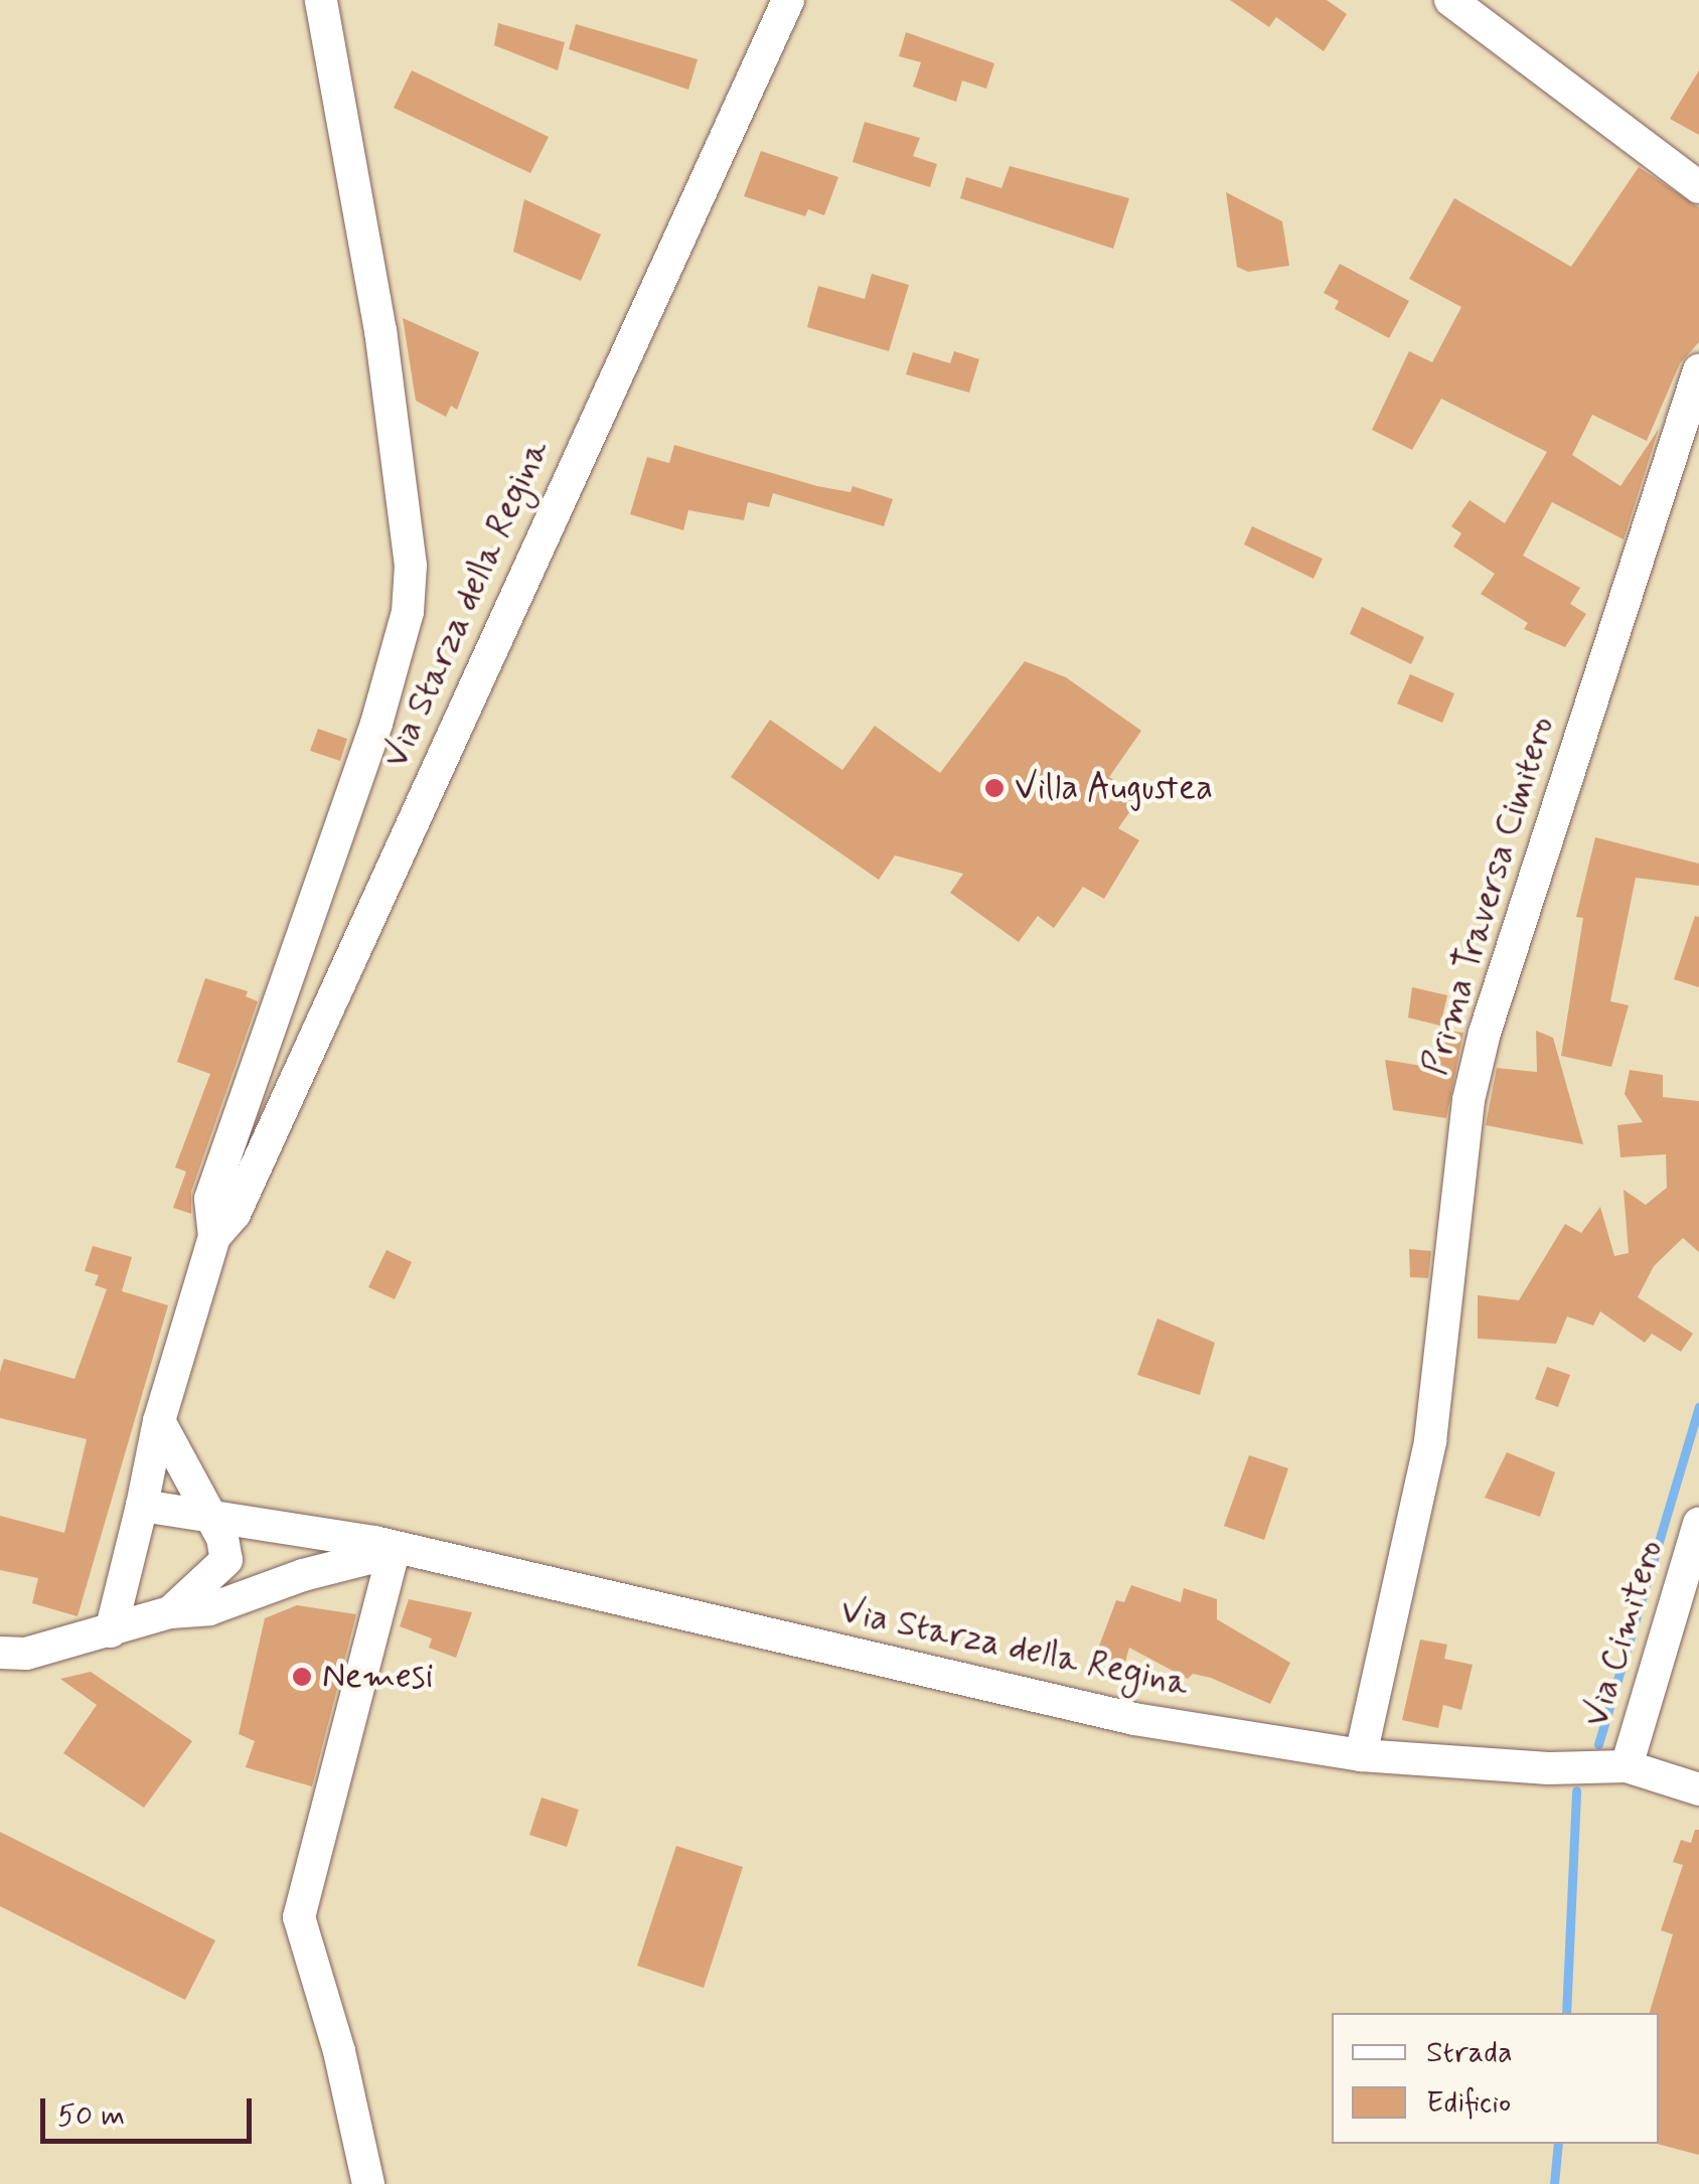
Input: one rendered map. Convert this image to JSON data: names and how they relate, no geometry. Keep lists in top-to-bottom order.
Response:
{
  "streets": {
    "street": ["Via Starza della Regina", "Prima Traversa Cimitero", "Via Cimitero"]
  },
  "crossings": [
    ["Via Starza della Regina", "Prima Traversa Cimitero"],
    ["Via Starza della Regina", "Via Cimitero"]
  ],
  "places": ["Villa Augustea", "Nemesi"],
  "legend": ["Strada", "Edificio"],
  "scale_bar": "50 m"
}
